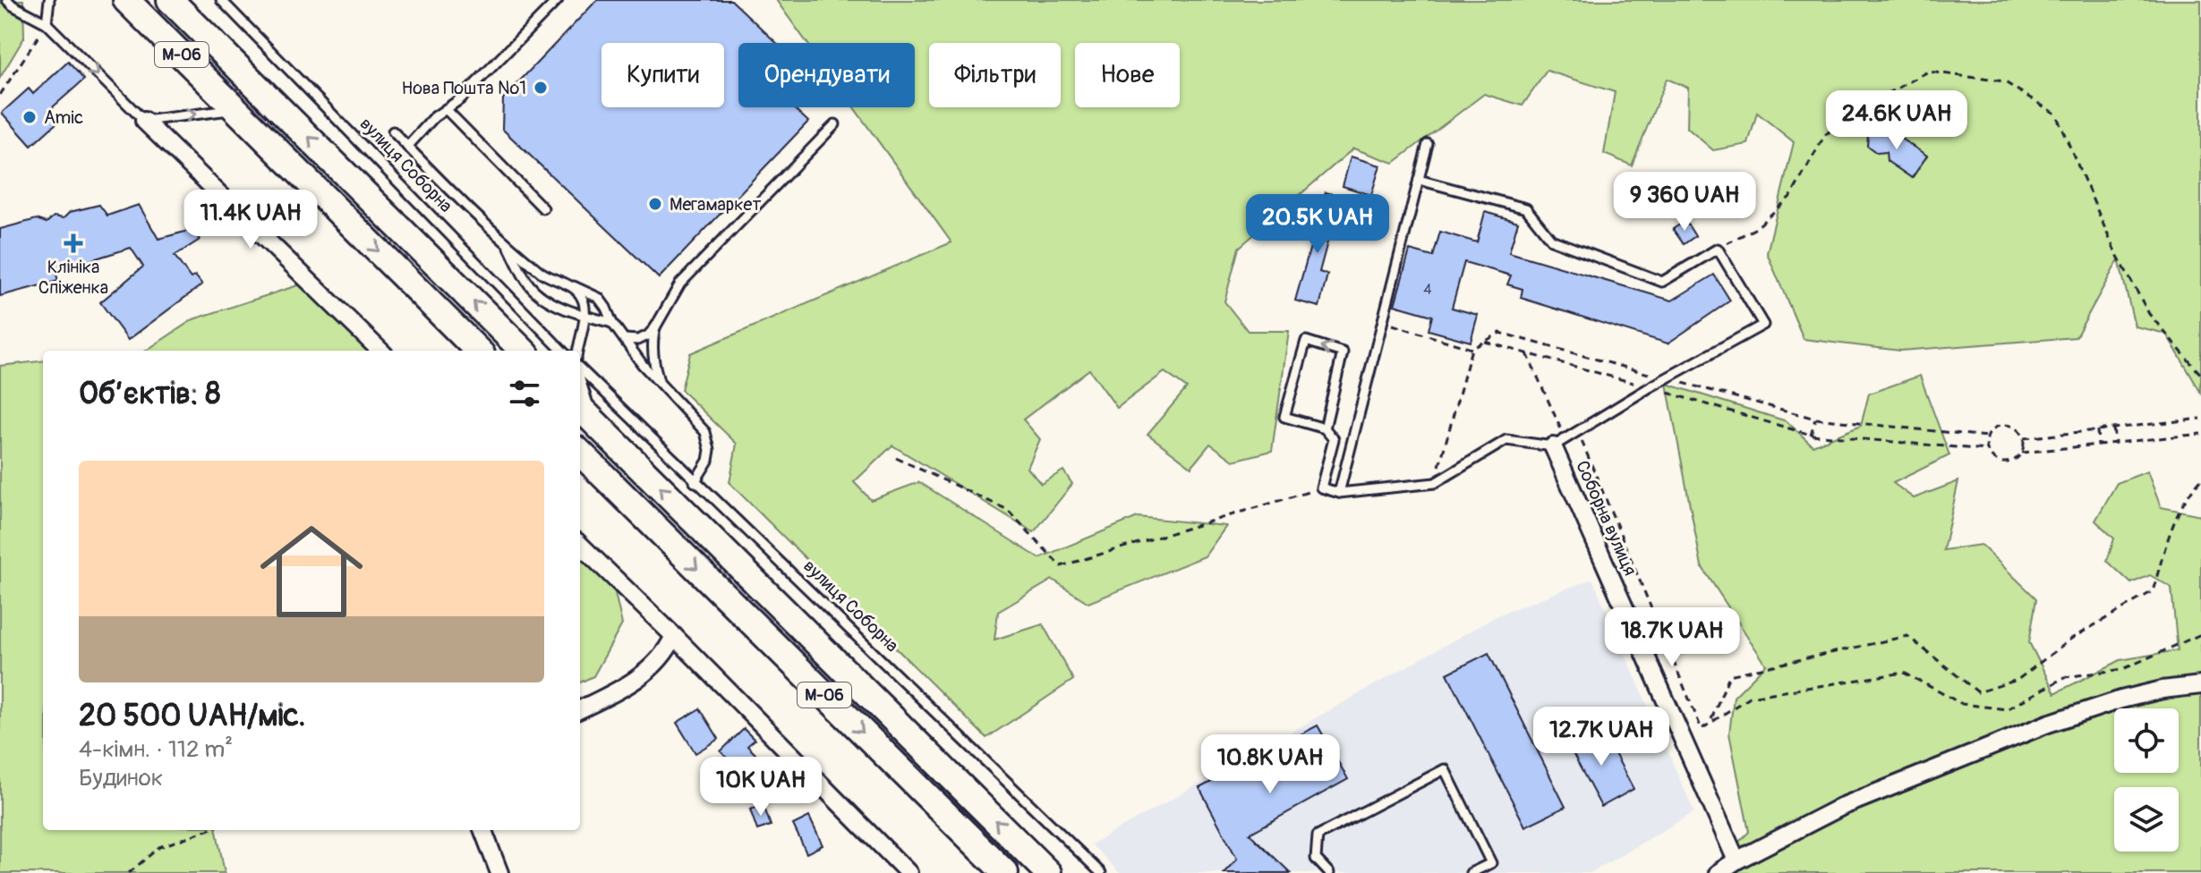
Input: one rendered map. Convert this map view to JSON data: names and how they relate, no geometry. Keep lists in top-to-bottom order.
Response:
{
  "streets": {
    "highway": ["М-06"],
    "street": ["Соборна вулиця"],
    "lane": ["вулиця Соборна"]
  },
  "places": {
    "other": ["Нова Пошта №1", "Amic", "Мегамаркет"],
    "health": ["Клініка Спіженка"]
  },
  "house_numbers": ["4"],
  "page": {
    "chip": [
      "Купити",
      "Орендувати",
      "Фільтри",
      "Нове"
    ],
    "price": [
      "24.6K UAH",
      "9 360 UAH",
      "11.4K UAH",
      "20.5K UAH",
      "18.7K UAH",
      "12.7K UAH",
      "10.8K UAH",
      "10K UAH"
    ],
    "heading": "Об’єктів: 8",
    "list": [
      {
        "name": "20 500 UAH/міс.",
        "note": "4-кімн. · 112 m² · Будинок"
      }
    ]
  }
}
